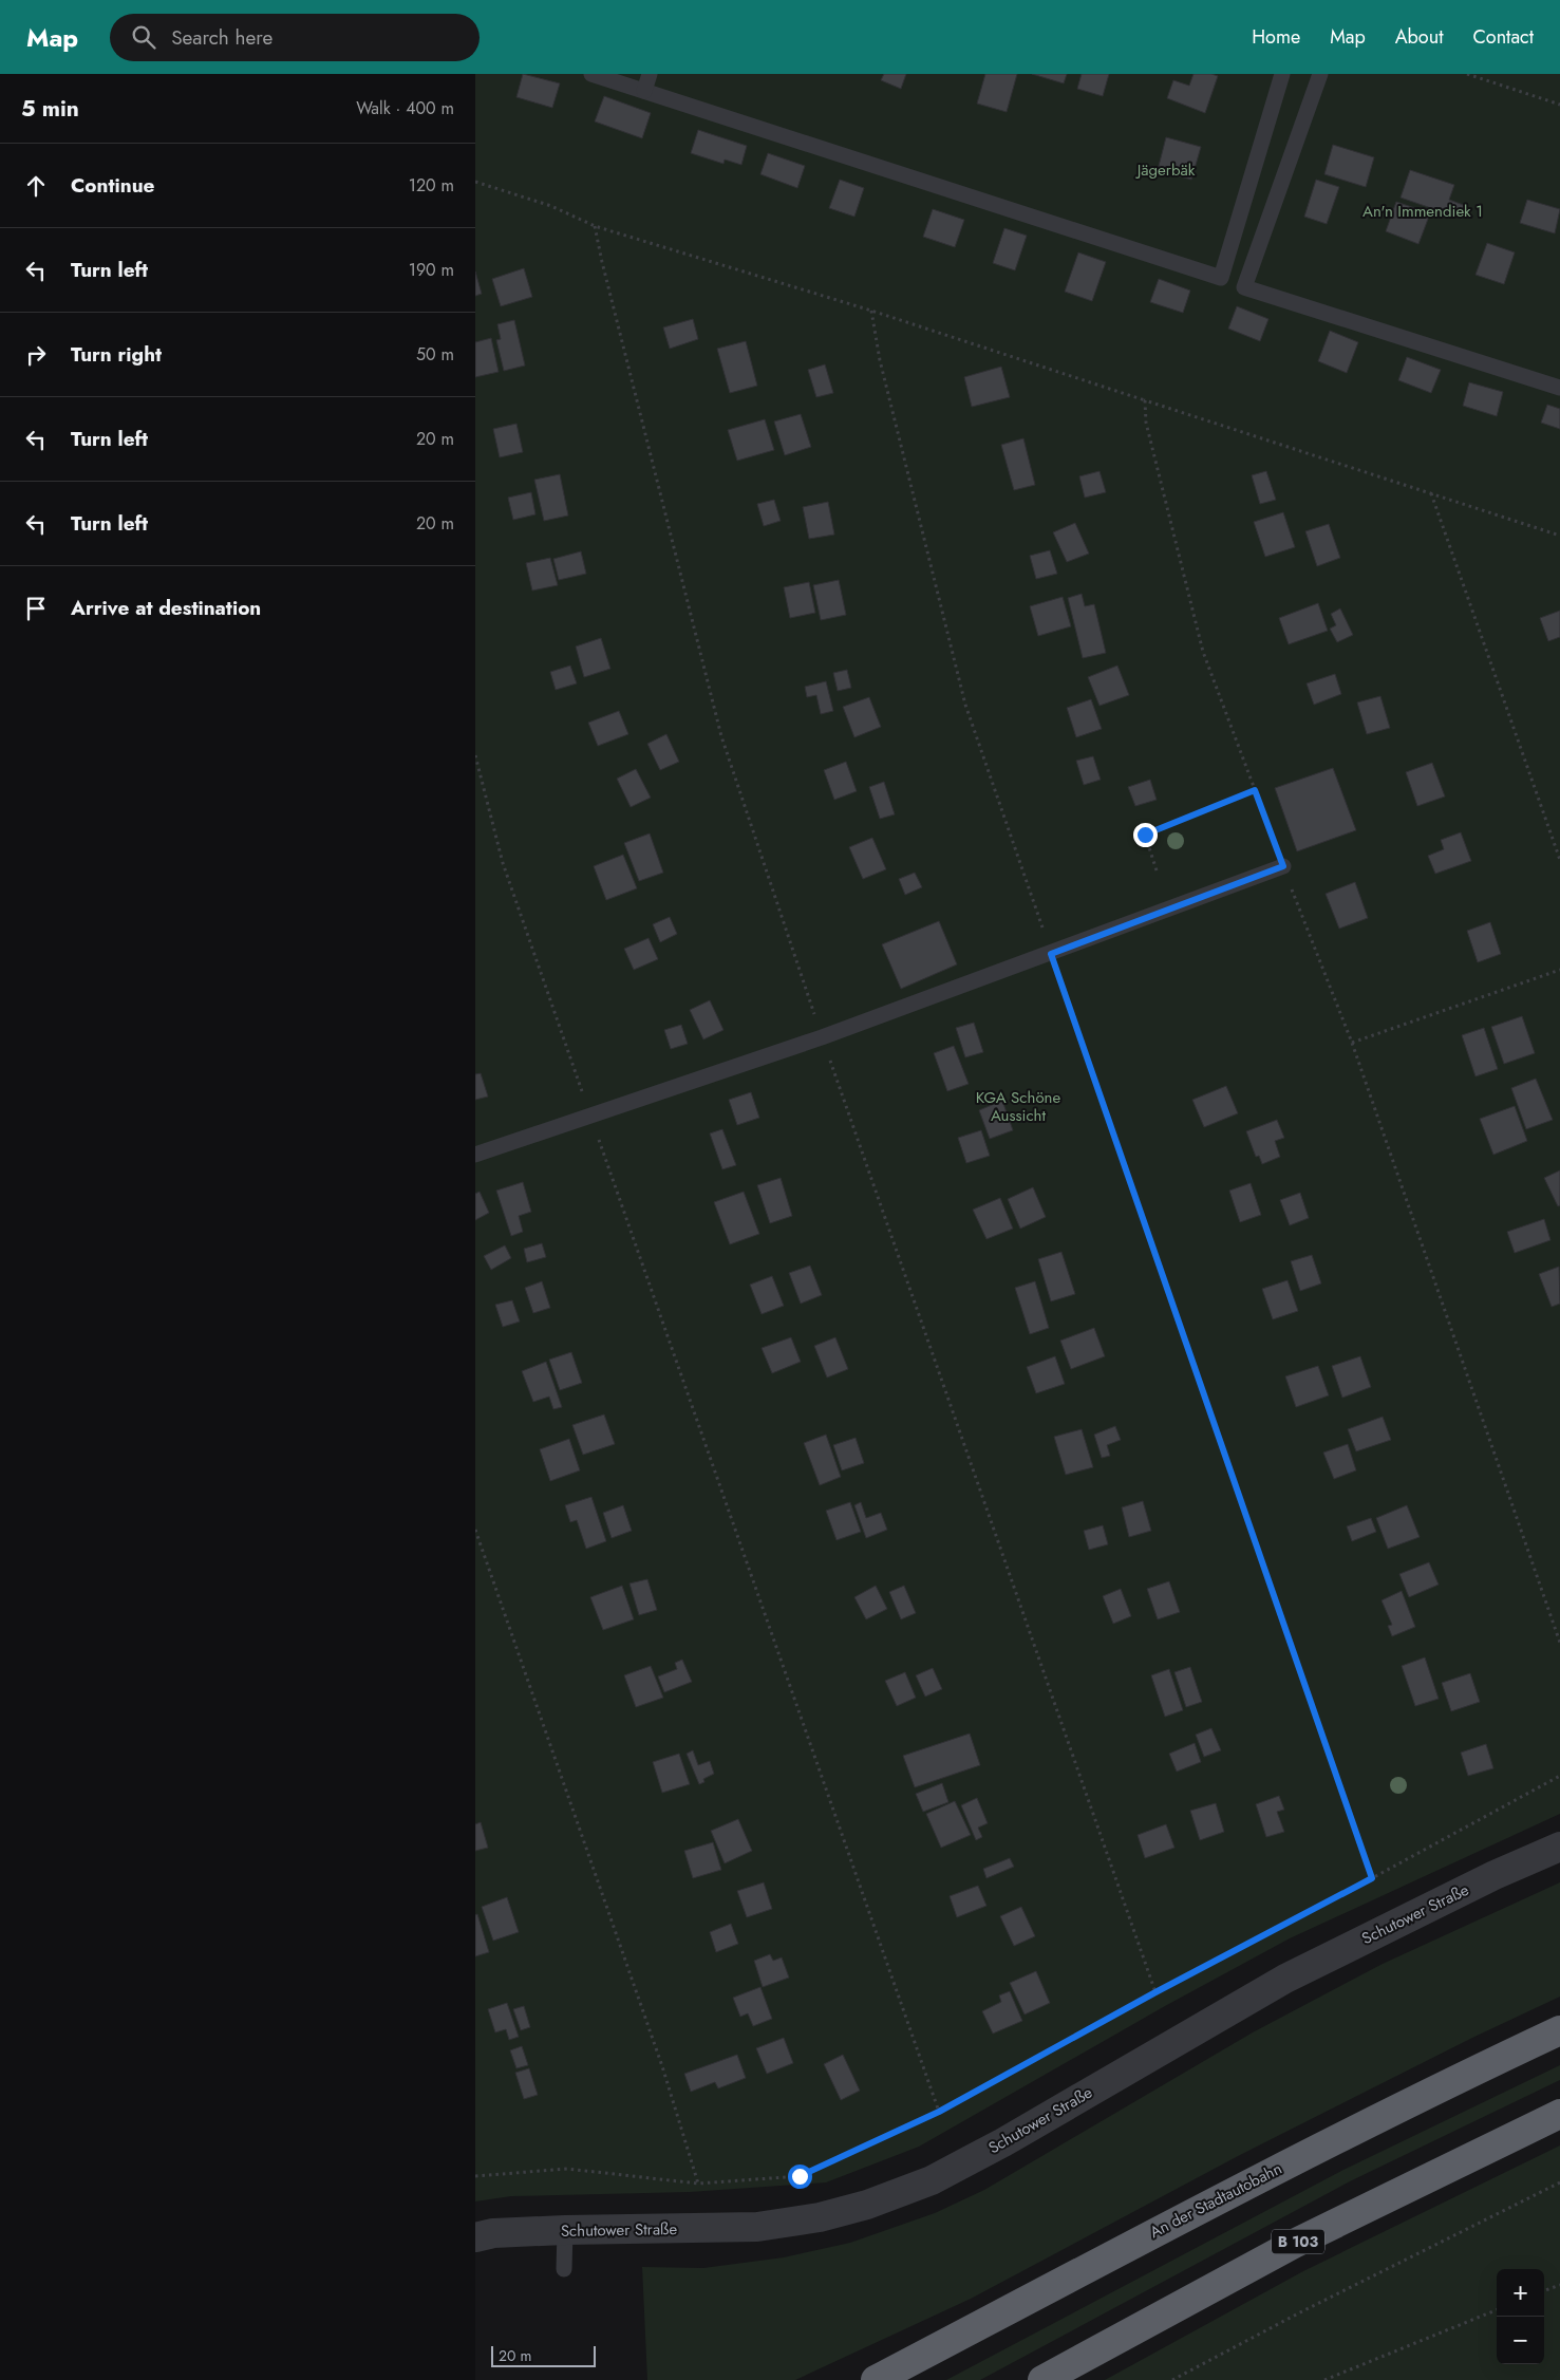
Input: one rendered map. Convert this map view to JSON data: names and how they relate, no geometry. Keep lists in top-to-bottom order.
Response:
{
  "streets": {
    "highway": ["An der Stadtautobahn", "B 103"],
    "street": ["Schutower Straße"]
  },
  "parks": ["Jägerbäk", "An'n Immendiek 1", "KGA Schöne Aussicht"],
  "scale_bar": "20 m",
  "page": {
    "header": "Map",
    "search": "Search here",
    "nav": [
      "Home",
      "Map",
      "About",
      "Contact"
    ],
    "heading": ["5 min", "Walk · 400 m"],
    "list": [
      ["Continue", "120 m"],
      ["Turn left", "190 m"],
      ["Turn right", "50 m"],
      ["Turn left", "20 m"],
      ["Turn left", "20 m"],
      "Arrive at destination"
    ],
    "map_buttons": ["+", "−"],
    "scale": "20 m"
  }
}
